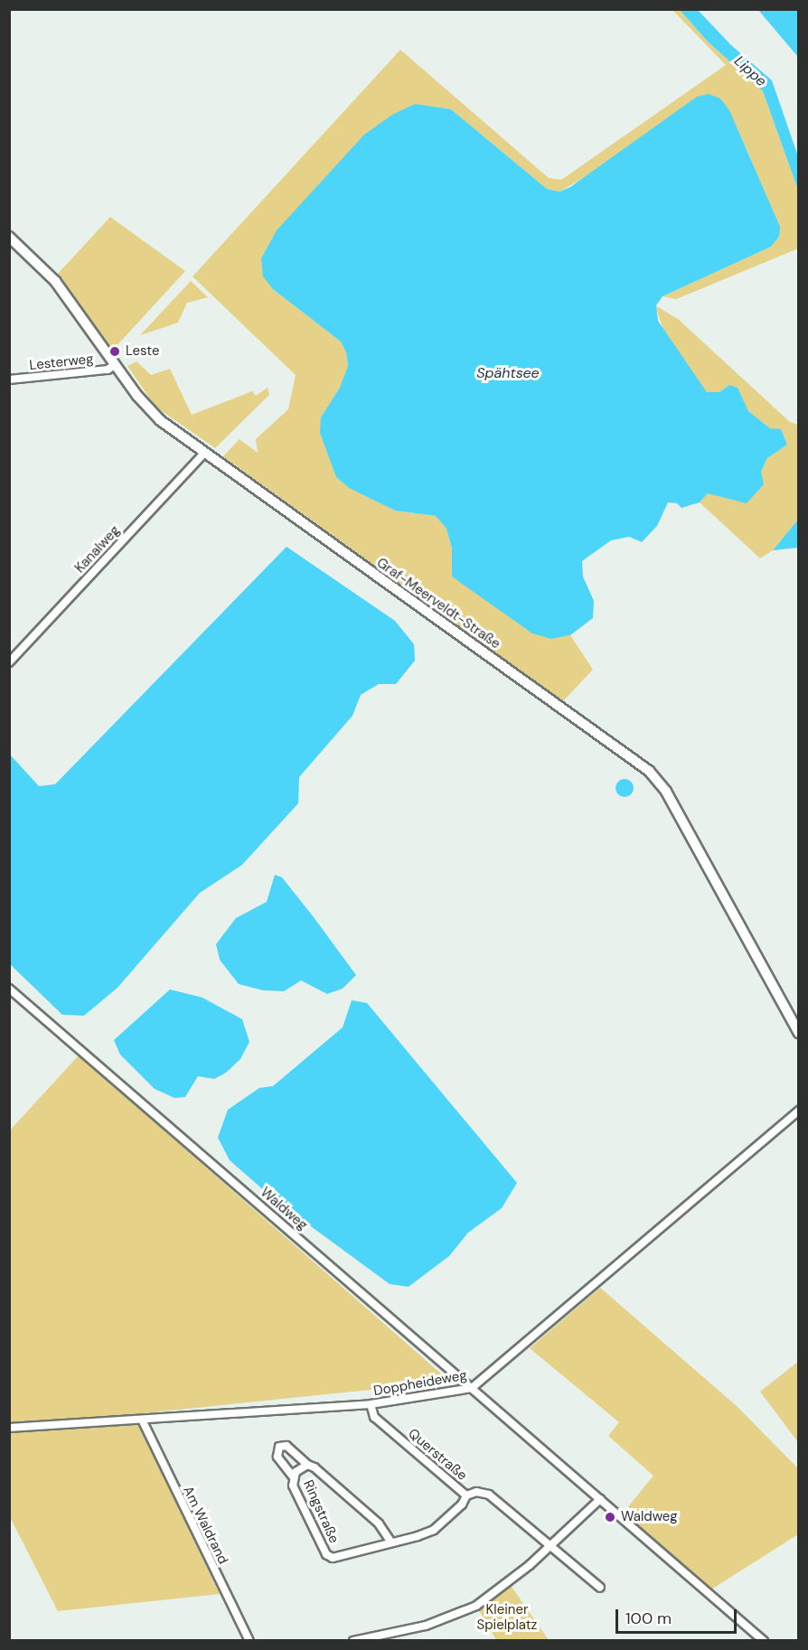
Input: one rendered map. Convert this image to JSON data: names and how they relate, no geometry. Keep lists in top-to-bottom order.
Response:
{
  "streets": {
    "main road": ["Graf-Meerveldt-Straße"],
    "street": [
      "Lesterweg",
      "Kanalweg",
      "Waldweg",
      "Doppheideweg",
      "Querstraße",
      "Ringstraße",
      "Am Waldrand"
    ]
  },
  "crossings": [
    ["Lesterweg", "Graf-Meerveldt-Straße"],
    ["Kanalweg", "Graf-Meerveldt-Straße"],
    ["Waldweg", "Doppheideweg"],
    ["Doppheideweg", "Querstraße"],
    ["Doppheideweg", "Am Waldrand"],
    ["Querstraße", "Ringstraße"]
  ],
  "water": ["Lippe", "Spähtsee"],
  "parks": ["Kleiner Spielplatz"],
  "places": ["Leste", "Waldweg"],
  "scale_bar": "100 m"
}
